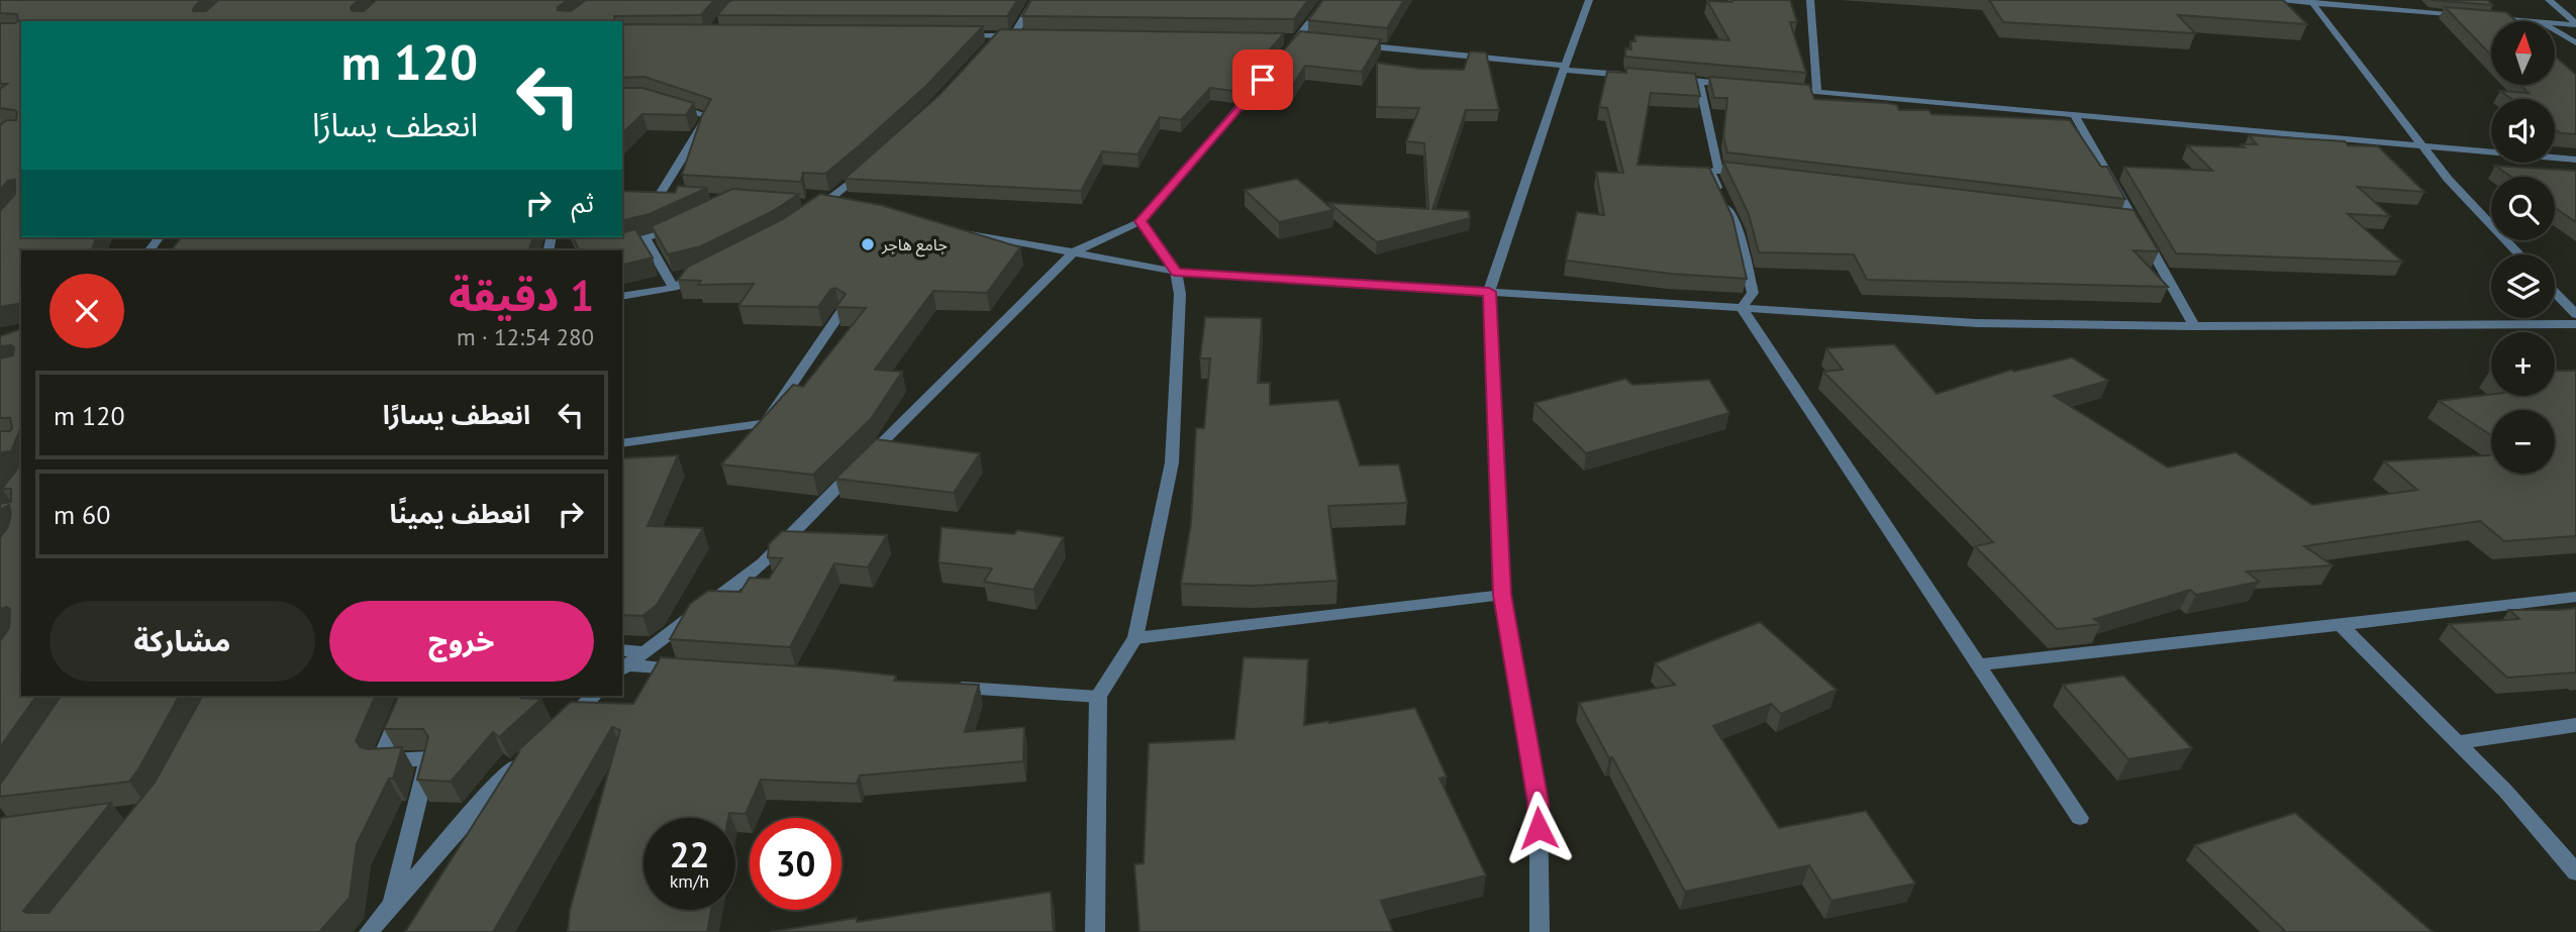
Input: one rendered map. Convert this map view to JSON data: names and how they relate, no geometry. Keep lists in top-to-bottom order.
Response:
{
  "places": ["جامع هاجر"],
  "north": "top",
  "page": {
    "map_buttons": ["+", "−"],
    "turn": ["120 m", "انعطف يسارًا"],
    "then": "ثم",
    "heading": ["1 دقيقة", "280 m · 12:54"],
    "list": [
      {
        "name": "انعطف يسارًا",
        "value": "120 m"
      },
      {
        "name": "انعطف يمينًا",
        "value": "60 m"
      }
    ],
    "buttons": ["خروج", "مشاركة"],
    "speed": "22 km/h",
    "limit": "30"
  }
}
